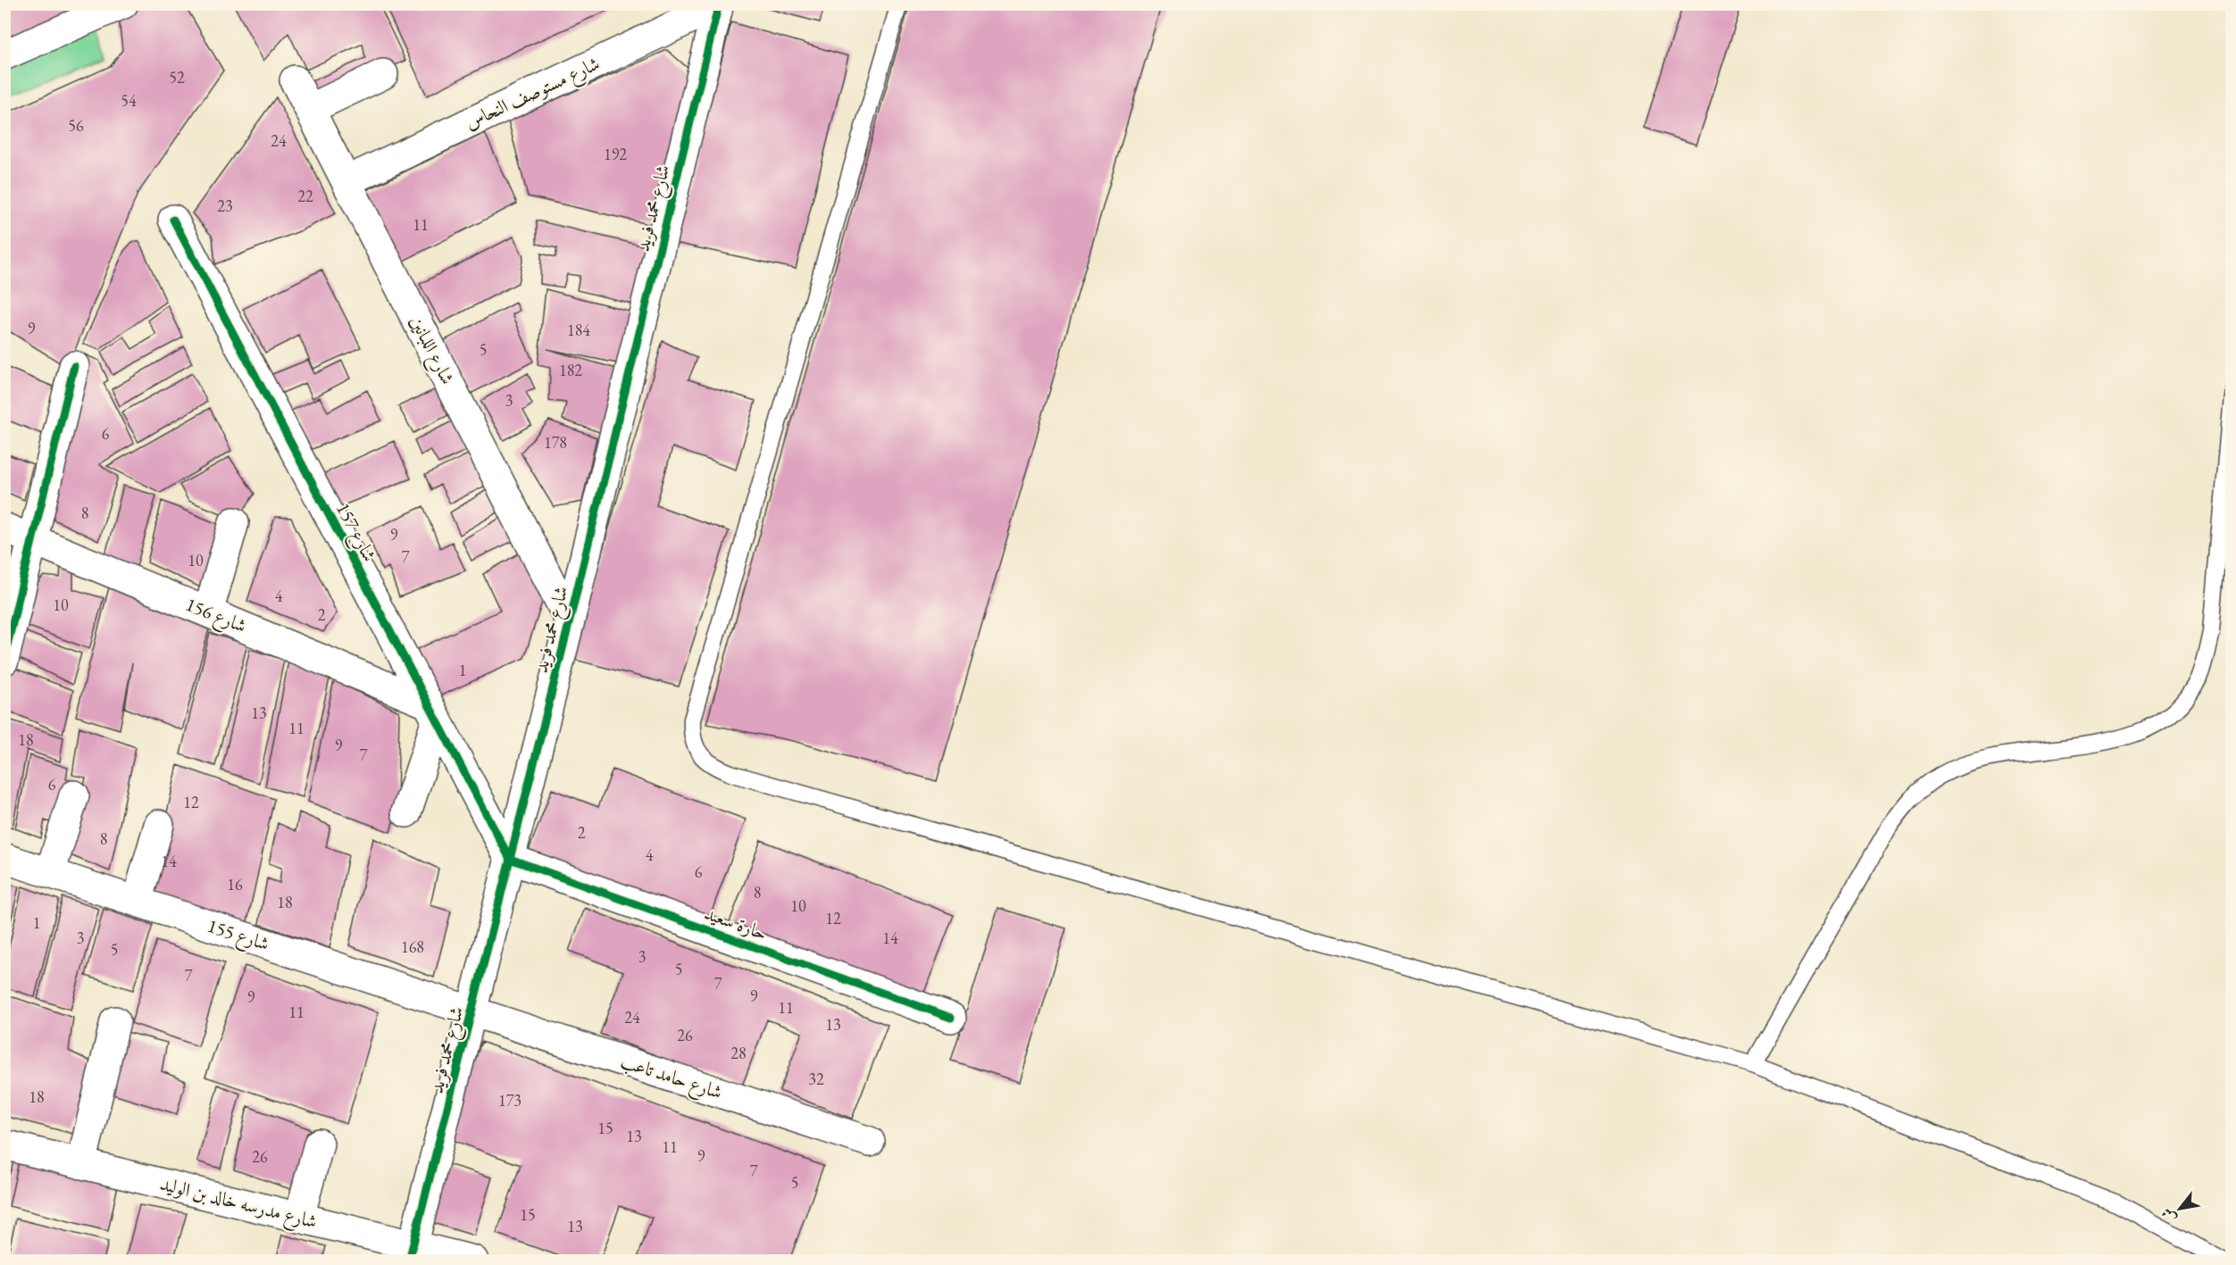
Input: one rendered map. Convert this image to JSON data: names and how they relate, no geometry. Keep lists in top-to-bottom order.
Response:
{
  "streets": {
    "street": [
      "شارع مستوصف النحاس",
      "شارع محمد فريد",
      "شارع اللبانين",
      "شارع 157",
      "شارع 156",
      "حارة سعيد",
      "شارع 155",
      "شارع حامد تاعب",
      "شارع مدرسه خالد بن الوليد"
    ]
  },
  "crossings": [
    ["شارع مستوصف النحاس", "شارع محمد فريد"],
    ["شارع مستوصف النحاس", "شارع اللبانين"],
    ["شارع محمد فريد", "شارع اللبانين"],
    ["شارع محمد فريد", "شارع 157"],
    ["شارع محمد فريد", "حارة سعيد"],
    ["شارع محمد فريد", "شارع 155"],
    ["شارع محمد فريد", "شارع حامد تاعب"],
    ["شارع محمد فريد", "شارع مدرسه خالد بن الوليد"],
    ["شارع 157", "شارع 156"],
    ["شارع 157", "حارة سعيد"],
    ["شارع 155", "شارع حامد تاعب"]
  ],
  "house_numbers": [
    "52",
    "54",
    "56",
    "24",
    "192",
    "22",
    "23",
    "11",
    "9",
    "184",
    "5",
    "182",
    "3",
    "6",
    "178",
    "8",
    "9",
    "7",
    "10",
    "4",
    "10",
    "2",
    "1",
    "13",
    "11",
    "18",
    "9",
    "7",
    "6",
    "12",
    "2",
    "8",
    "4",
    "14",
    "6",
    "16",
    "8",
    "18",
    "10",
    "12",
    "1",
    "3",
    "14",
    "168",
    "5",
    "3",
    "5",
    "7",
    "7",
    "9",
    "9",
    "11",
    "11",
    "24",
    "13",
    "26",
    "28",
    "32",
    "18",
    "173",
    "15",
    "13",
    "11",
    "9",
    "26",
    "7",
    "5",
    "15",
    "13"
  ],
  "north": "bottom left"
}
